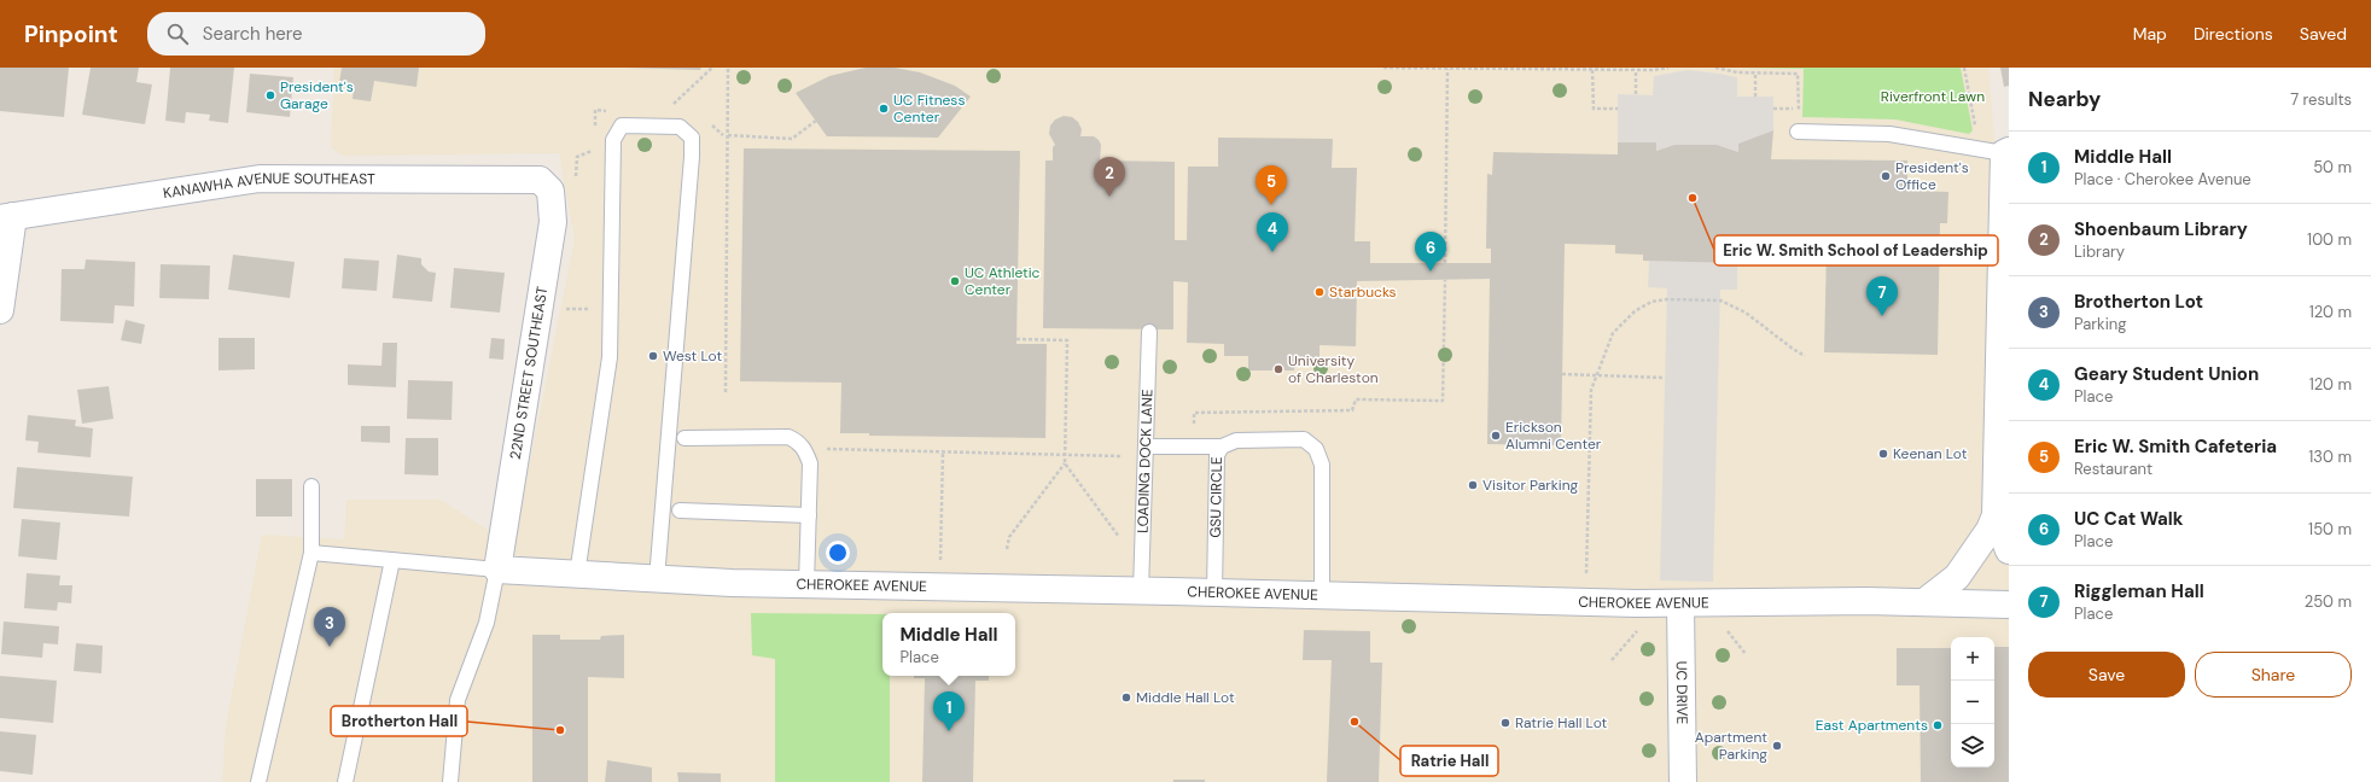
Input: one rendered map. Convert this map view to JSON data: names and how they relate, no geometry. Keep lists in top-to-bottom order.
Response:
{
  "streets": {
    "street": [
      "KANAWHA AVENUE SOUTHEAST",
      "22ND STREET SOUTHEAST",
      "CHEROKEE AVENUE",
      "UC DRIVE"
    ],
    "lane": ["LOADING DOCK LANE", "GSU CIRCLE"]
  },
  "crossings": [
    ["KANAWHA AVENUE SOUTHEAST", "22ND STREET SOUTHEAST"],
    ["22ND STREET SOUTHEAST", "CHEROKEE AVENUE"],
    ["LOADING DOCK LANE", "CHEROKEE AVENUE"],
    ["GSU CIRCLE", "CHEROKEE AVENUE"],
    ["CHEROKEE AVENUE", "UC DRIVE"]
  ],
  "parks": ["Riverfront Lawn"],
  "places": [
    "President's Garage",
    "UC Fitness Center",
    "President's Office",
    "Eric W. Smith School of Leadership",
    "UC Athletic Center",
    "Starbucks",
    "West Lot",
    "University of Charleston",
    "Erickson Alumni Center",
    "Keenan Lot",
    "Visitor Parking",
    "Middle Hall Lot",
    "Ratrie Hall",
    "Ratrie Hall Lot",
    "East Apartments",
    "Brotherton Hall",
    "Apartment Parking"
  ],
  "page": {
    "header": "Pinpoint",
    "search": "Search here",
    "nav": ["Map", "Directions", "Saved"],
    "heading": ["Nearby", "7 results"],
    "list": [
      {
        "mark": "1",
        "name": "Middle Hall",
        "note": "Place · Cherokee Avenue",
        "value": "50 m"
      },
      {
        "mark": "2",
        "name": "Shoenbaum Library",
        "note": "Library",
        "value": "100 m"
      },
      {
        "mark": "3",
        "name": "Brotherton Lot",
        "note": "Parking",
        "value": "120 m"
      },
      {
        "mark": "4",
        "name": "Geary Student Union",
        "note": "Place",
        "value": "120 m"
      },
      {
        "mark": "5",
        "name": "Eric W. Smith Cafeteria",
        "note": "Restaurant",
        "value": "130 m"
      },
      {
        "mark": "6",
        "name": "UC Cat Walk",
        "note": "Place",
        "value": "150 m"
      },
      {
        "mark": "7",
        "name": "Riggleman Hall",
        "note": "Place",
        "value": "250 m"
      }
    ],
    "pins": [
      "2",
      "5",
      "4",
      "6",
      "7",
      "3",
      "1"
    ],
    "popup": ["Middle Hall", "Place"],
    "map_buttons": ["+", "−"],
    "buttons": ["Save", "Share"]
  }
}
